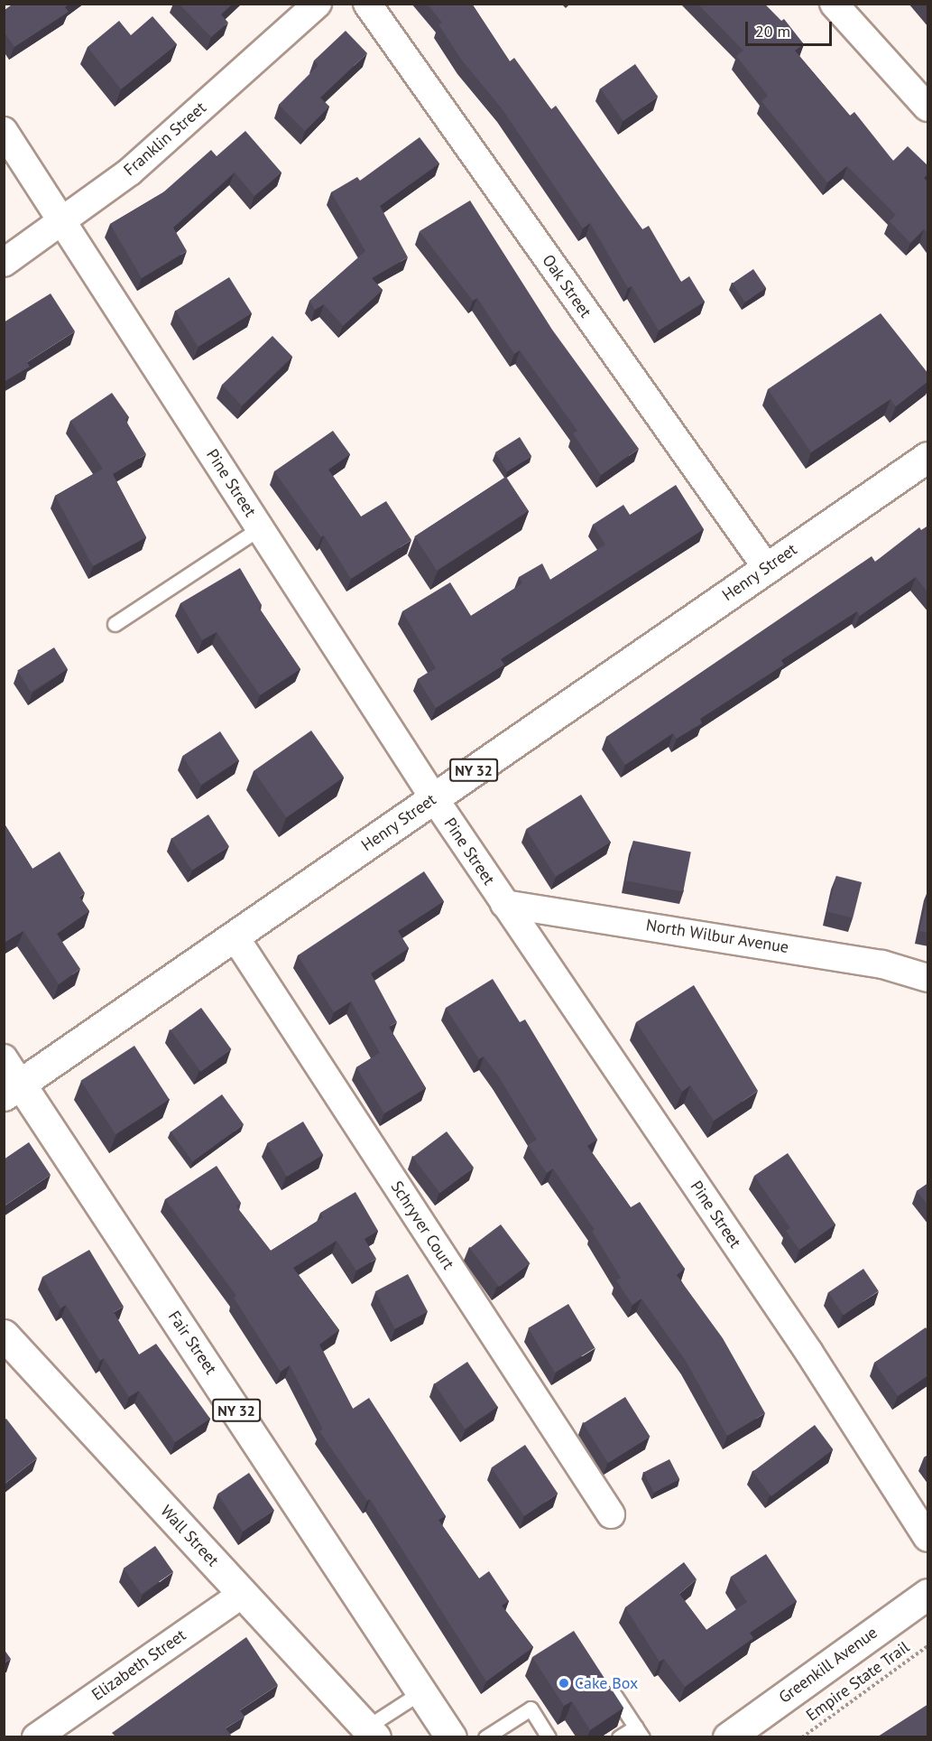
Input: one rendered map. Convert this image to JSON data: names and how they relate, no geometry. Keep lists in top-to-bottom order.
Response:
{
  "streets": {
    "main road": [
      "Henry Street",
      "NY 32",
      "Fair Street",
      "Wall Street",
      "Greenkill Avenue"
    ],
    "street": [
      "Franklin Street",
      "Oak Street",
      "Pine Street",
      "North Wilbur Avenue",
      "Schryver Court",
      "Elizabeth Street"
    ],
    "path": ["Empire State Trail"]
  },
  "crossings": [
    ["Franklin Street", "Pine Street"],
    ["Oak Street", "Henry Street"],
    ["Pine Street", "Henry Street"],
    ["Pine Street", "North Wilbur Avenue"],
    ["Henry Street", "Schryver Court"],
    ["Henry Street", "Fair Street"],
    ["Wall Street", "Elizabeth Street"]
  ],
  "places": ["Cake Box"],
  "scale_bar": "20 m"
}
